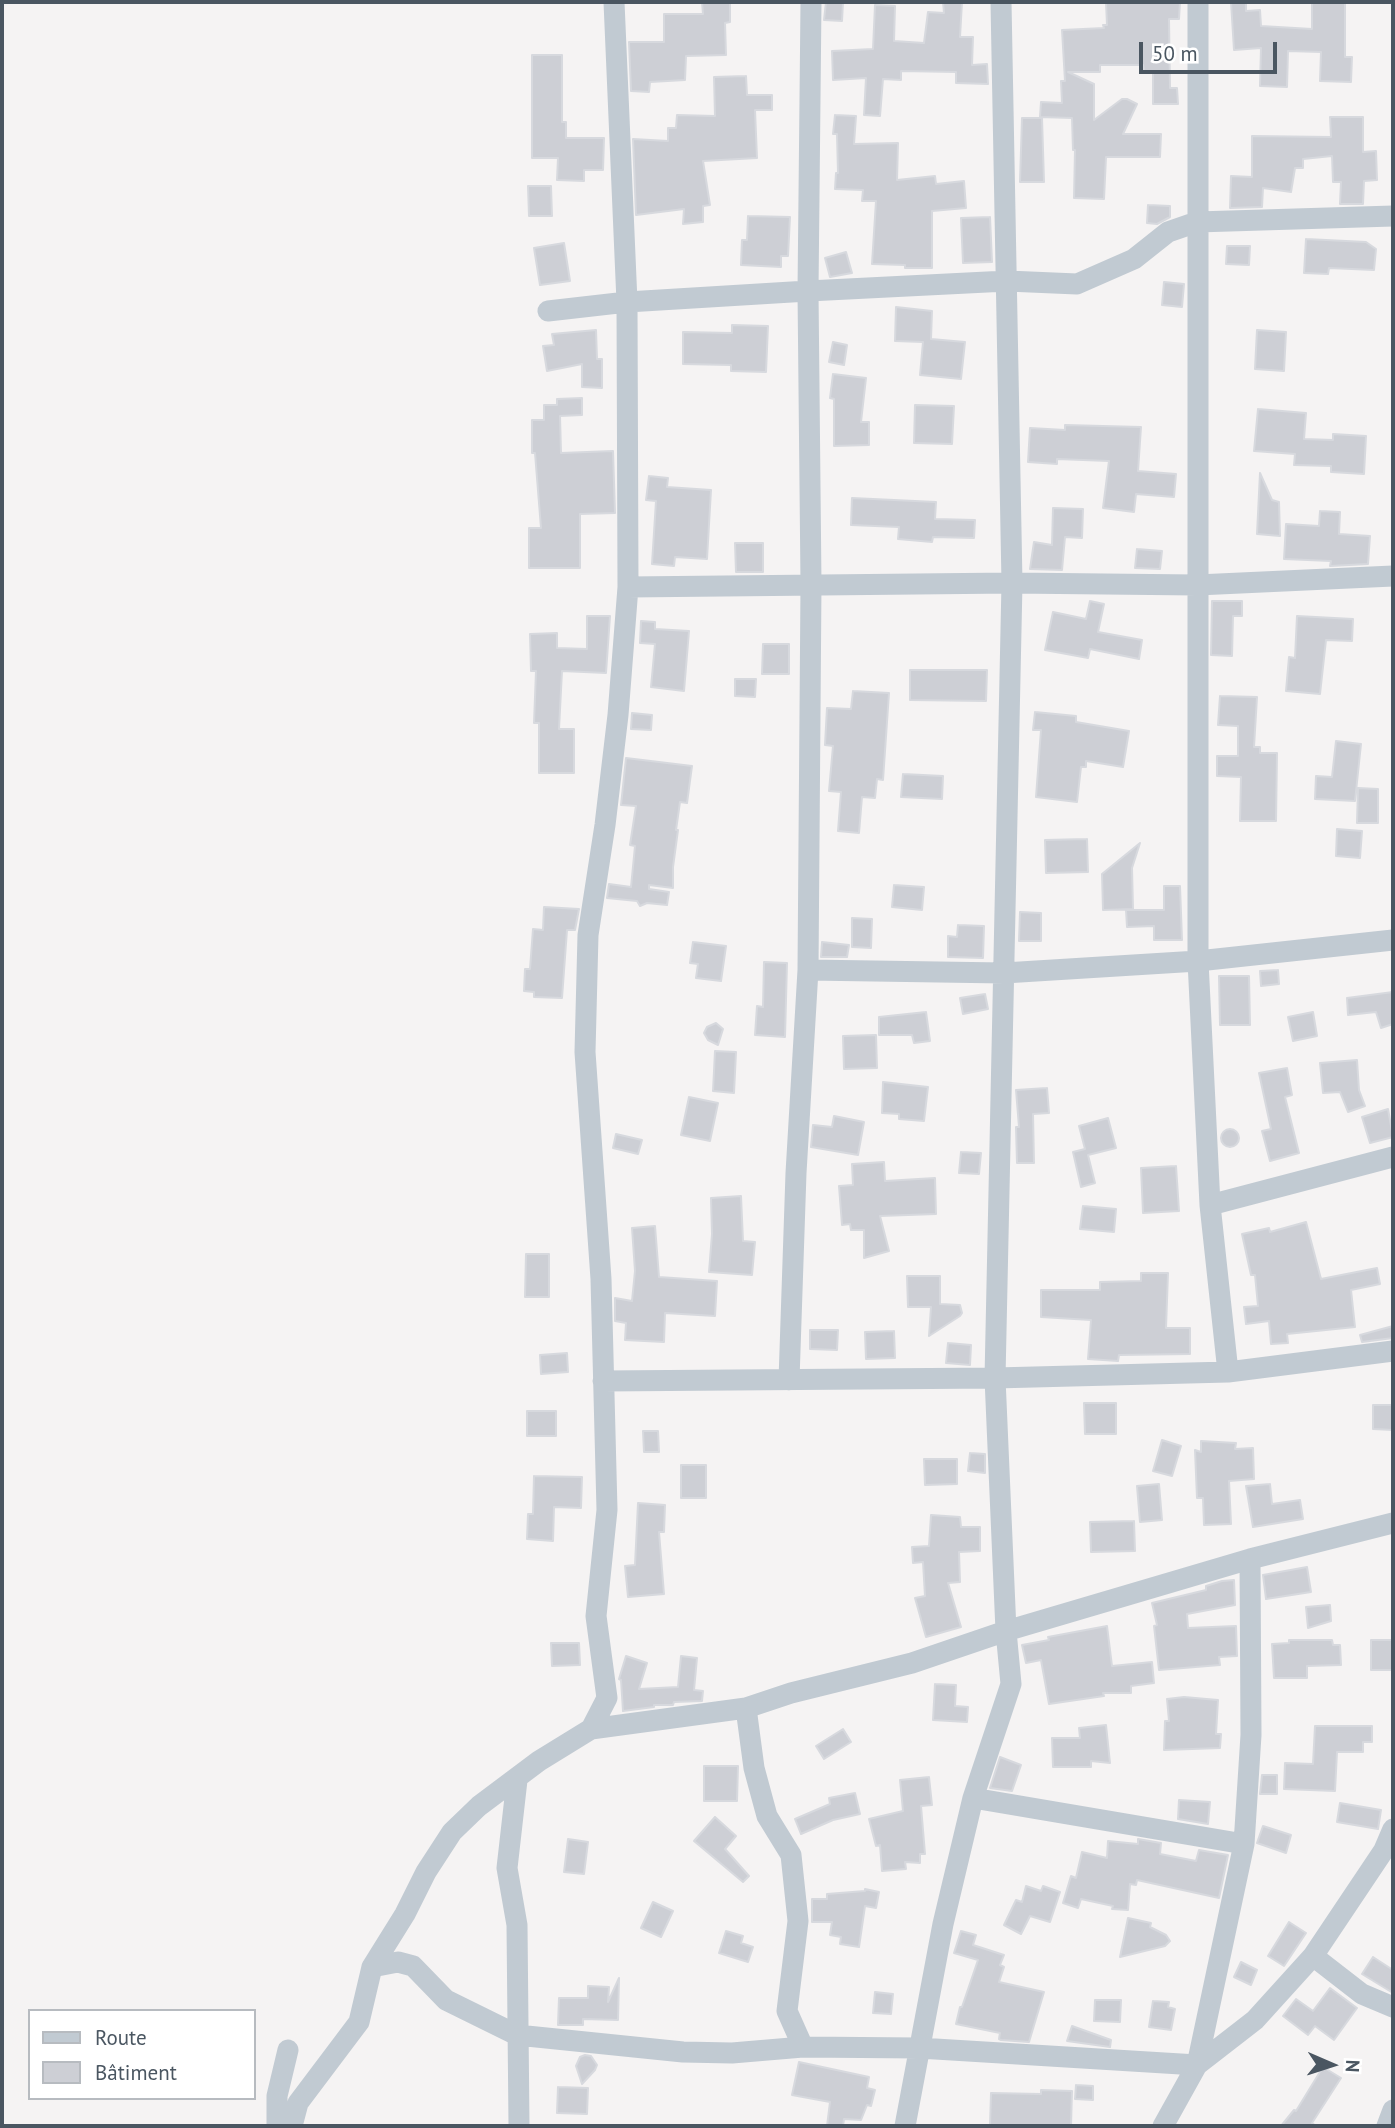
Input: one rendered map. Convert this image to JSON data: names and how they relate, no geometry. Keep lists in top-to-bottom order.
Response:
{
  "legend": ["Route", "Bâtiment"],
  "scale_bar": "50 m",
  "north": "right"
}
